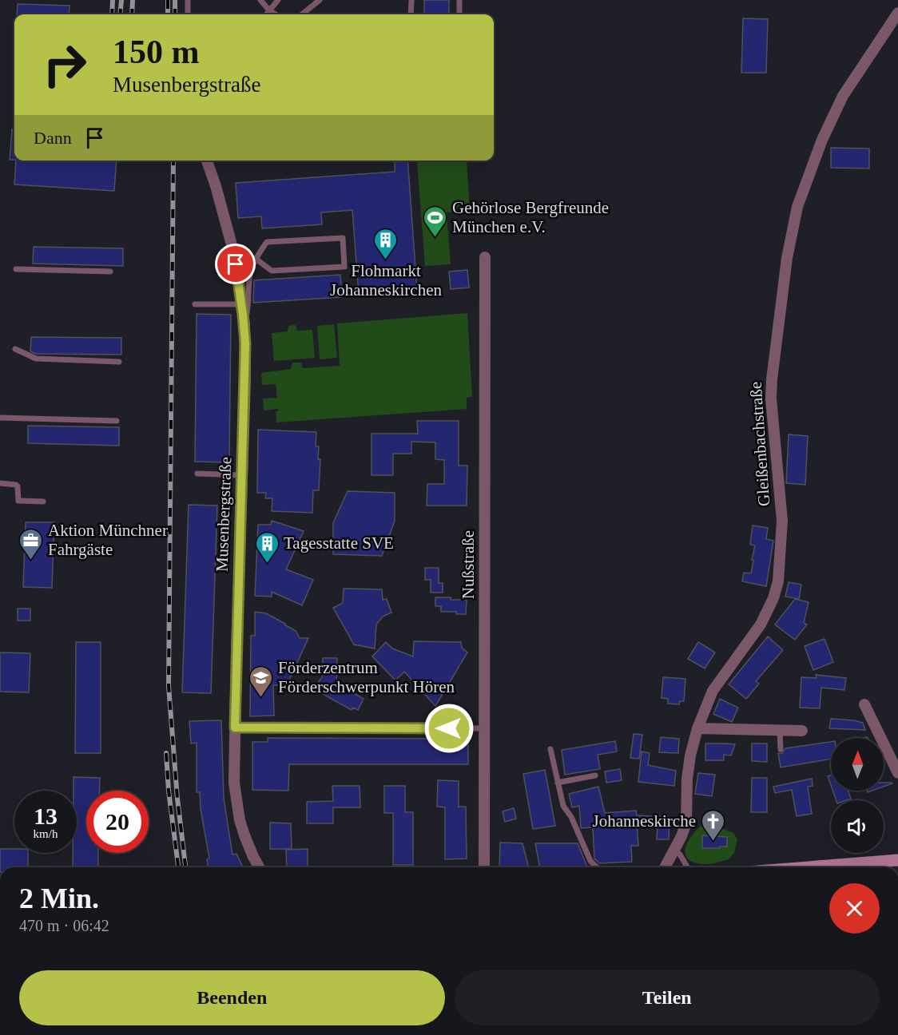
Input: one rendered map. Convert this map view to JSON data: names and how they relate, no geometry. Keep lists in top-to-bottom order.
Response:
{
  "streets": {
    "street": ["Gleißenbachstraße", "Musenbergstraße", "Nußstraße"]
  },
  "places": {
    "sports": ["Gehörlose Bergfreunde München e.V."],
    "building": ["Flohmarkt Johanneskirchen", "Tagesstatte SVE"],
    "office": ["Aktion Münchner Fahrgäste"],
    "school or university": ["Förderzentrum Förderschwerpunkt Hören"],
    "church": ["Johanneskirche"]
  },
  "north": "top",
  "page": {
    "turn": ["150 m", "Musenbergstraße"],
    "then": "Dann",
    "speed": "13 km/h",
    "limit": "20",
    "heading": ["2 Min.", "470 m · 06:42"],
    "buttons": ["Beenden", "Teilen"]
  }
}
